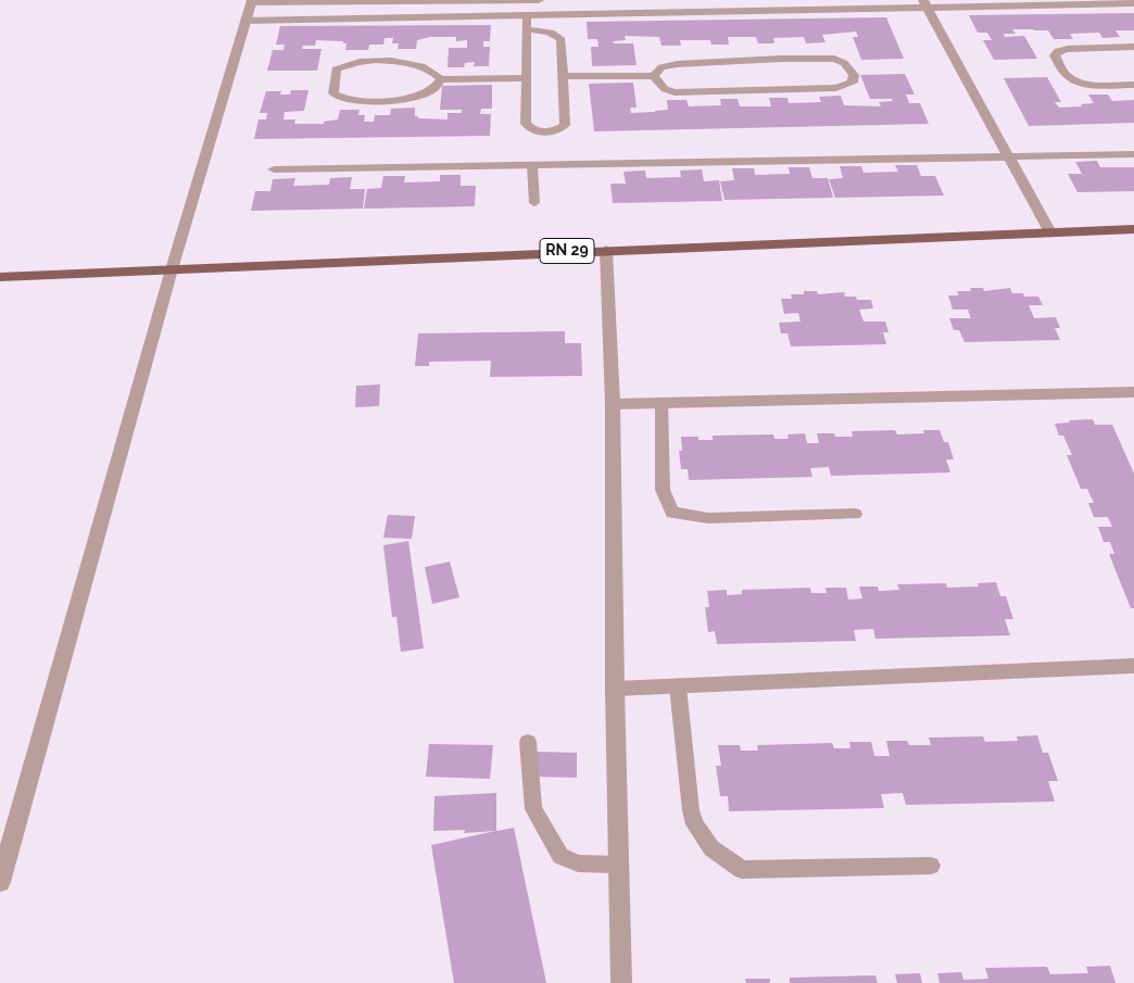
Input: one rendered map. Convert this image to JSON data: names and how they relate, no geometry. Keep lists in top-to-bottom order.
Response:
{
  "streets": {
    "main road": ["RN 29"]
  }
}
